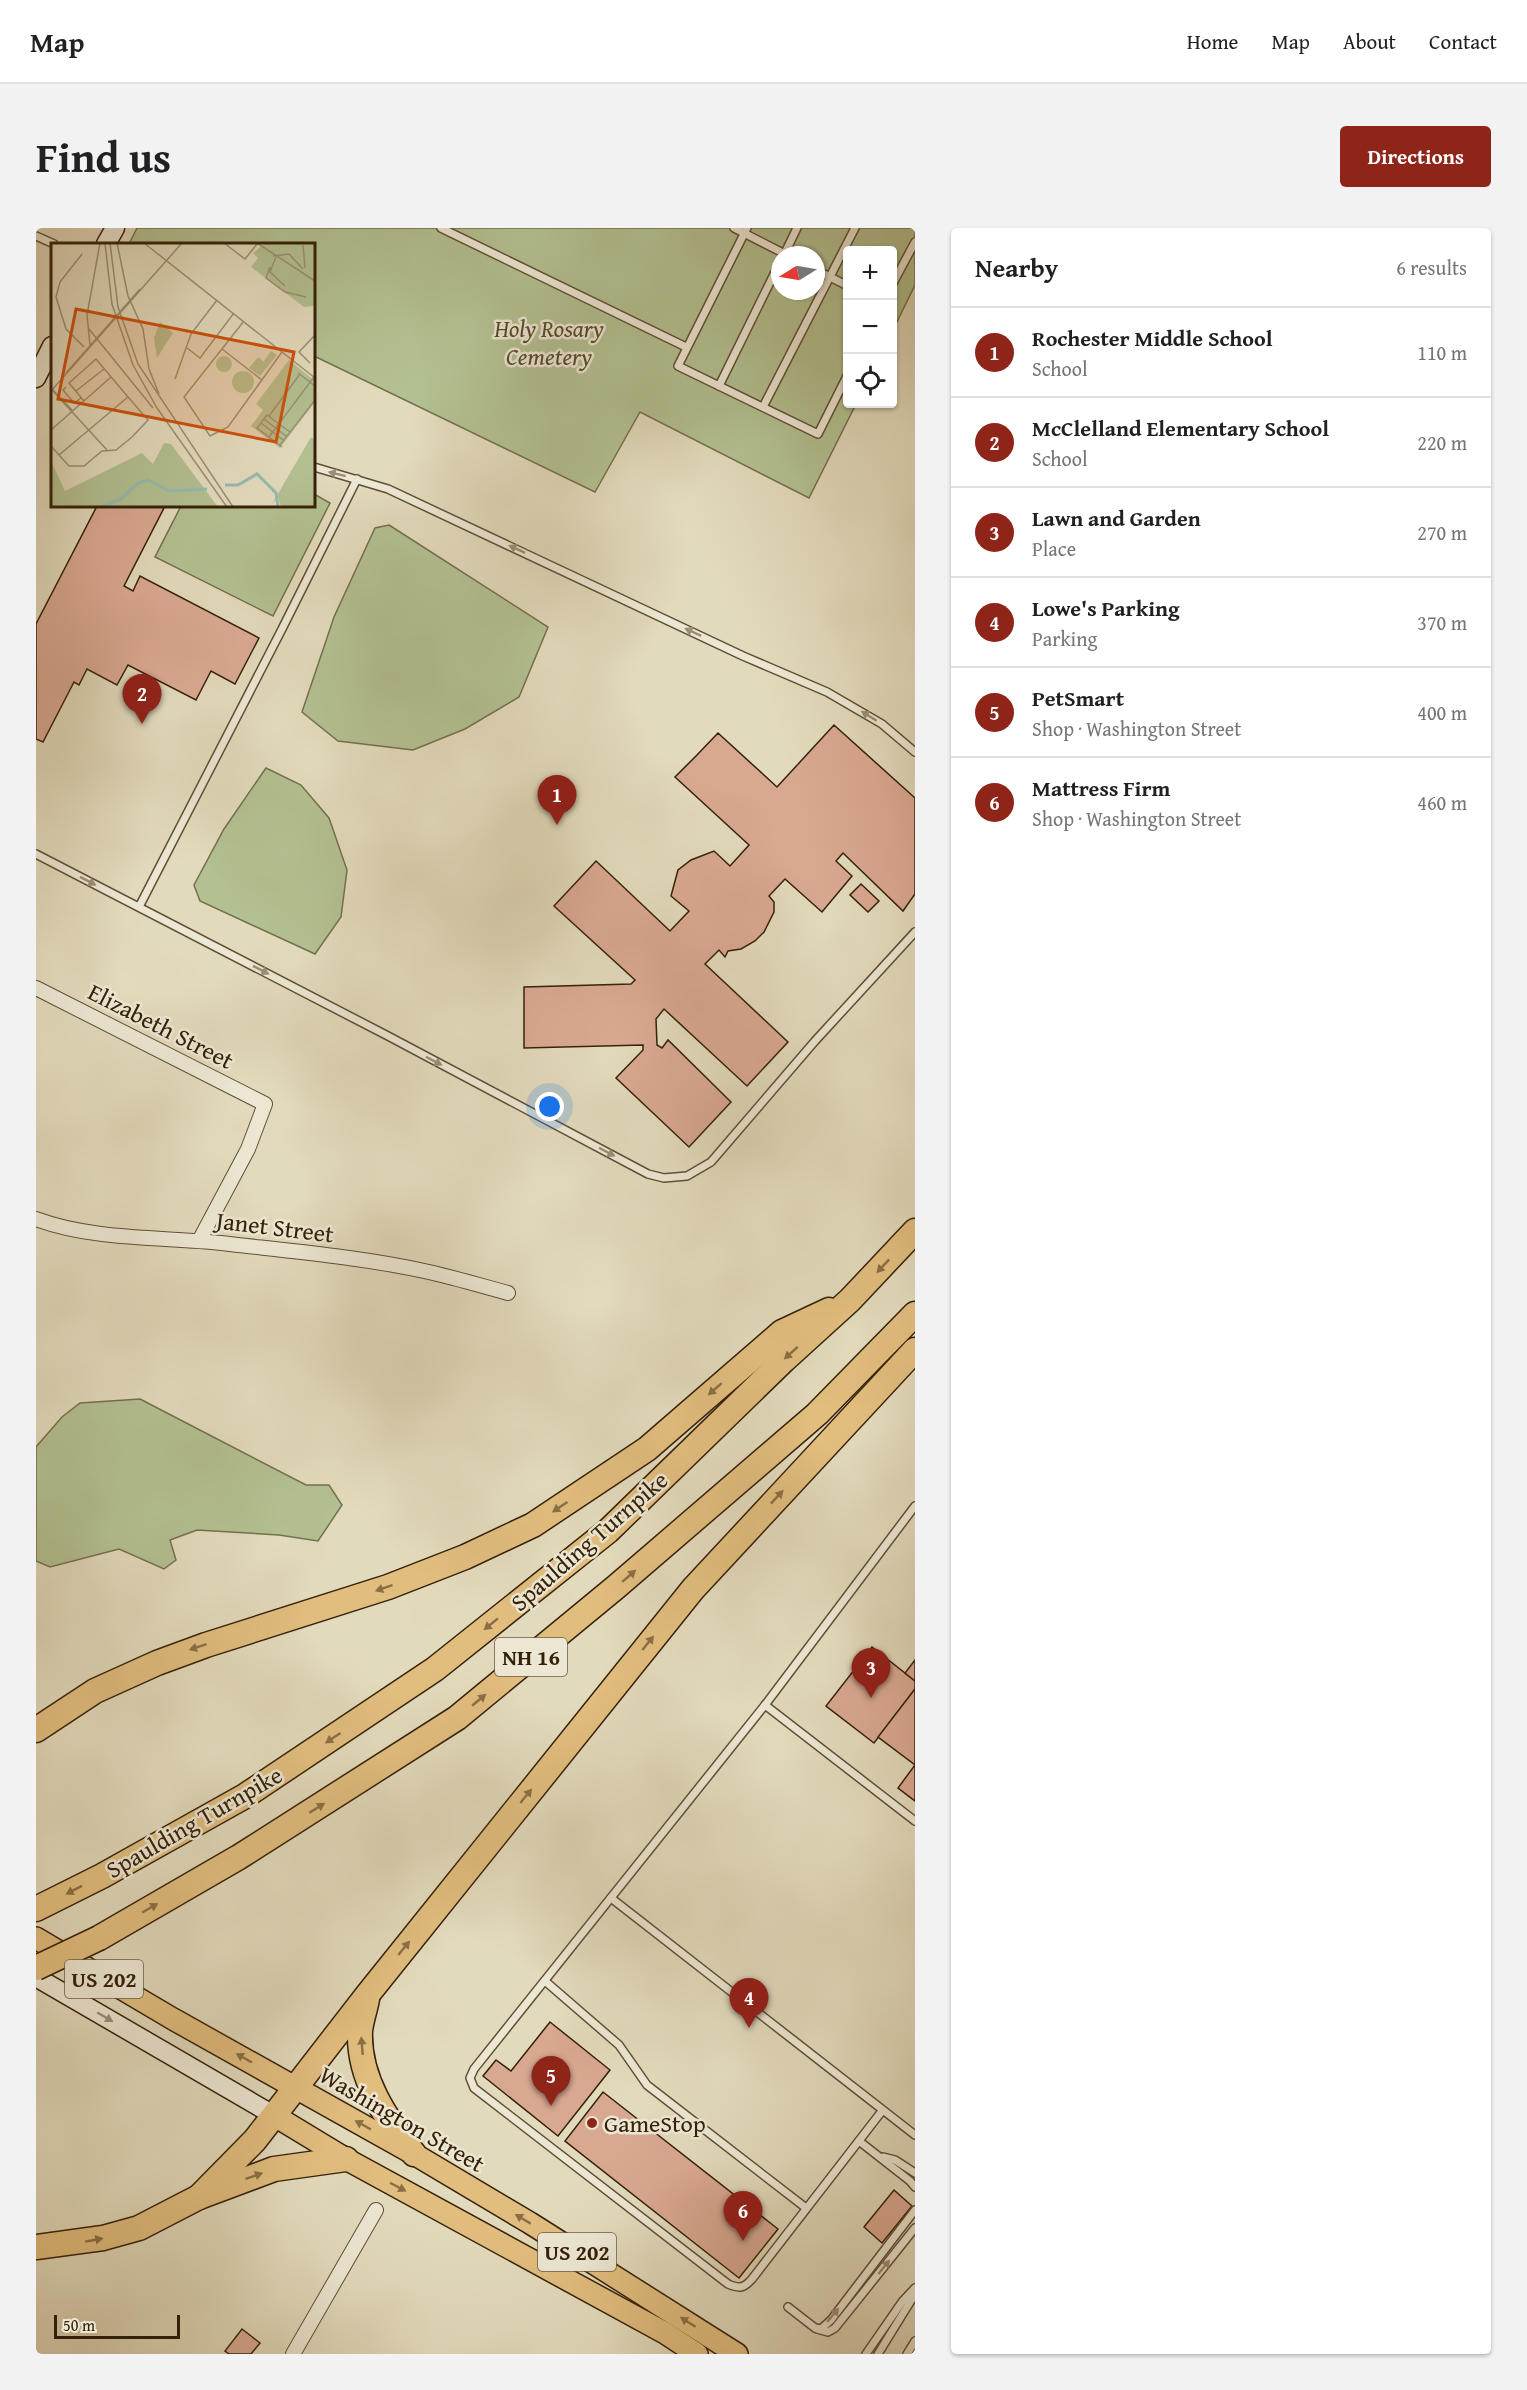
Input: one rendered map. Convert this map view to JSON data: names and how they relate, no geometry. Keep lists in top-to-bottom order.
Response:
{
  "streets": {
    "highway": ["Spaulding Turnpike", "NH 16"],
    "main road": ["US 202", "Washington Street"],
    "street": ["Elizabeth Street", "Janet Street"]
  },
  "crossings": [
    ["Elizabeth Street", "Janet Street"]
  ],
  "parks": ["Holy Rosary Cemetery"],
  "places": ["GameStop"],
  "scale_bar": "50 m",
  "north": "left",
  "page": {
    "header": "Map",
    "nav": [
      "Home",
      "Map",
      "About",
      "Contact"
    ],
    "title": "Find us",
    "buttons": "Directions",
    "heading": ["Nearby", "6 results"],
    "map_buttons": ["+", "−"],
    "list": [
      {
        "mark": "1",
        "name": "Rochester Middle School",
        "note": "School",
        "value": "110 m"
      },
      {
        "mark": "2",
        "name": "McClelland Elementary School",
        "note": "School",
        "value": "220 m"
      },
      {
        "mark": "3",
        "name": "Lawn and Garden",
        "note": "Place",
        "value": "270 m"
      },
      {
        "mark": "4",
        "name": "Lowe's Parking",
        "note": "Parking",
        "value": "370 m"
      },
      {
        "mark": "5",
        "name": "PetSmart",
        "note": "Shop · Washington Street",
        "value": "400 m"
      },
      {
        "mark": "6",
        "name": "Mattress Firm",
        "note": "Shop · Washington Street",
        "value": "460 m"
      }
    ],
    "pins": [
      "2",
      "1",
      "3",
      "4",
      "5",
      "6"
    ],
    "scale": "50 m"
  }
}
